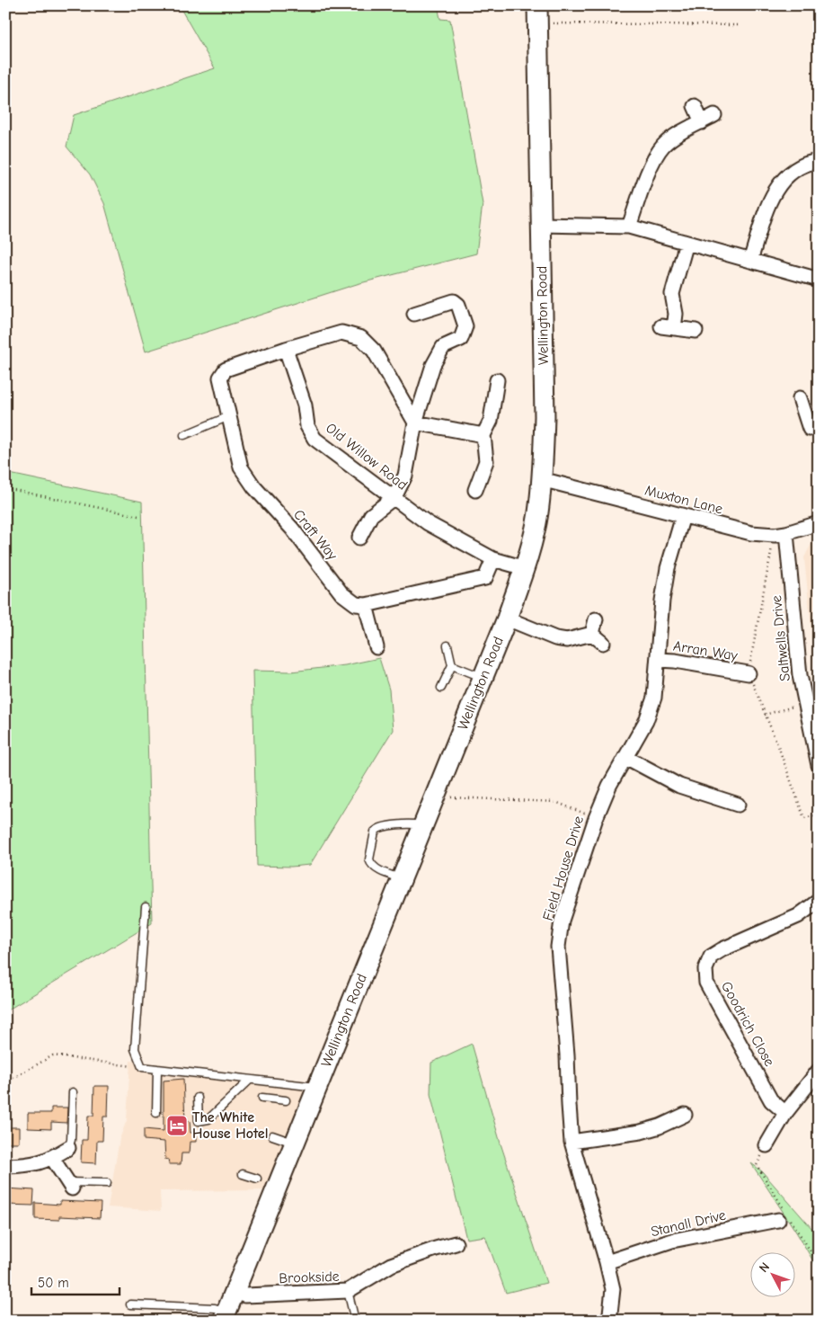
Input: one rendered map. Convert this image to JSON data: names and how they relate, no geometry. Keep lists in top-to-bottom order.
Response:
{
  "streets": {
    "street": [
      "Wellington Road",
      "Old Willow Road",
      "Muxton Lane",
      "Craft Way",
      "Saltwells Drive",
      "Arran Way",
      "Field House Drive",
      "Goodrich Close",
      "Stanall Drive",
      "Brookside"
    ]
  },
  "crossings": [
    ["Wellington Road", "Muxton Lane"],
    ["Wellington Road", "Brookside"],
    ["Old Willow Road", "Craft Way"],
    ["Muxton Lane", "Saltwells Drive"],
    ["Muxton Lane", "Field House Drive"],
    ["Arran Way", "Field House Drive"],
    ["Field House Drive", "Stanall Drive"]
  ],
  "places": {
    "hotel": ["The White House Hotel"]
  },
  "scale_bar": "50 m",
  "north": "top left"
}
